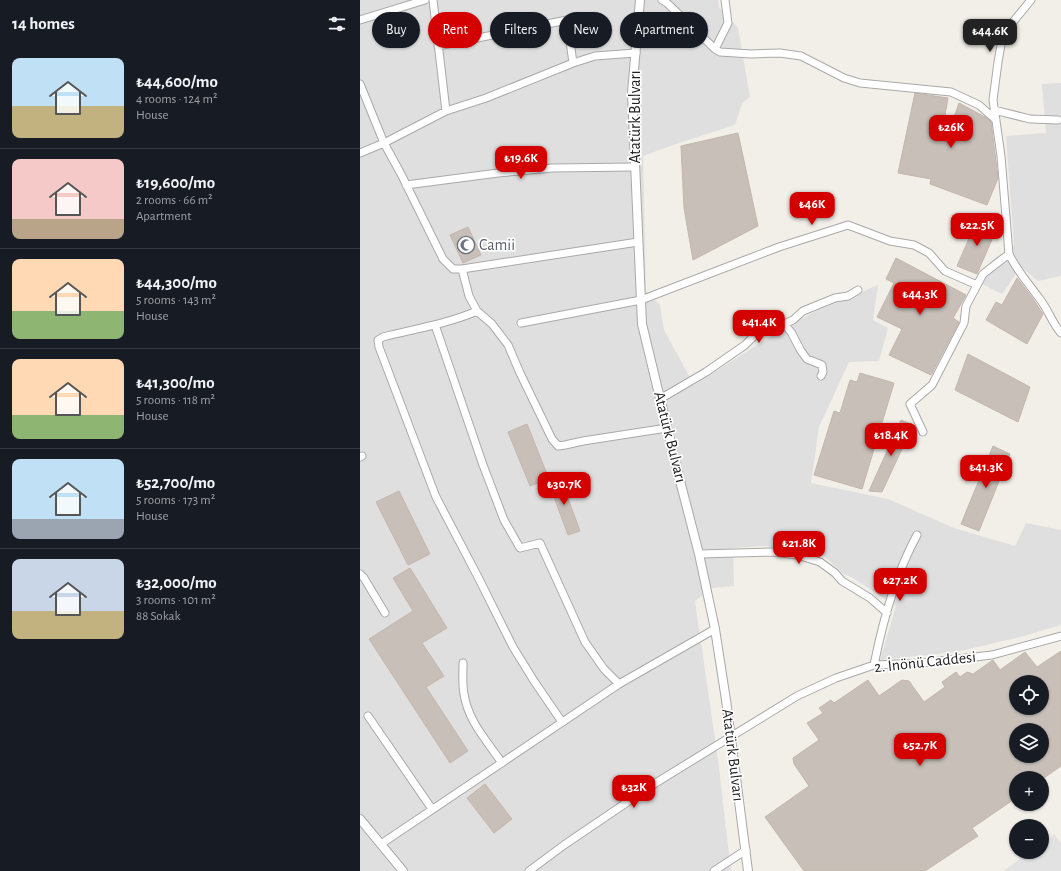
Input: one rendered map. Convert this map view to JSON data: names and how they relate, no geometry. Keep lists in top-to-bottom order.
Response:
{
  "streets": {
    "street": ["Atatürk Bulvarı", "2. İnönü Caddesi"]
  },
  "crossings": [
    ["Atatürk Bulvarı", "2. İnönü Caddesi"]
  ],
  "places": {
    "mosque": ["Camii"]
  },
  "page": {
    "heading": "14 homes",
    "chip": [
      "Buy",
      "Rent",
      "Filters",
      "New",
      "Apartment"
    ],
    "price": [
      "₺44.6K",
      "₺26K",
      "₺19.6K",
      "₺46K",
      "₺22.5K",
      "₺44.3K",
      "₺41.4K",
      "₺18.4K",
      "₺41.3K",
      "₺30.7K",
      "₺21.8K",
      "₺27.2K",
      "₺52.7K",
      "₺32K"
    ],
    "list": [
      {
        "name": "₺44,600/mo",
        "note": "4 rooms · 124 m² · House"
      },
      {
        "name": "₺19,600/mo",
        "note": "2 rooms · 66 m² · Apartment"
      },
      {
        "name": "₺44,300/mo",
        "note": "5 rooms · 143 m² · House"
      },
      {
        "name": "₺41,300/mo",
        "note": "5 rooms · 118 m² · House"
      },
      {
        "name": "₺52,700/mo",
        "note": "5 rooms · 173 m² · House"
      },
      {
        "name": "₺32,000/mo",
        "note": "3 rooms · 101 m² · 88 Sokak"
      }
    ],
    "map_buttons": ["+", "−"]
  }
}
